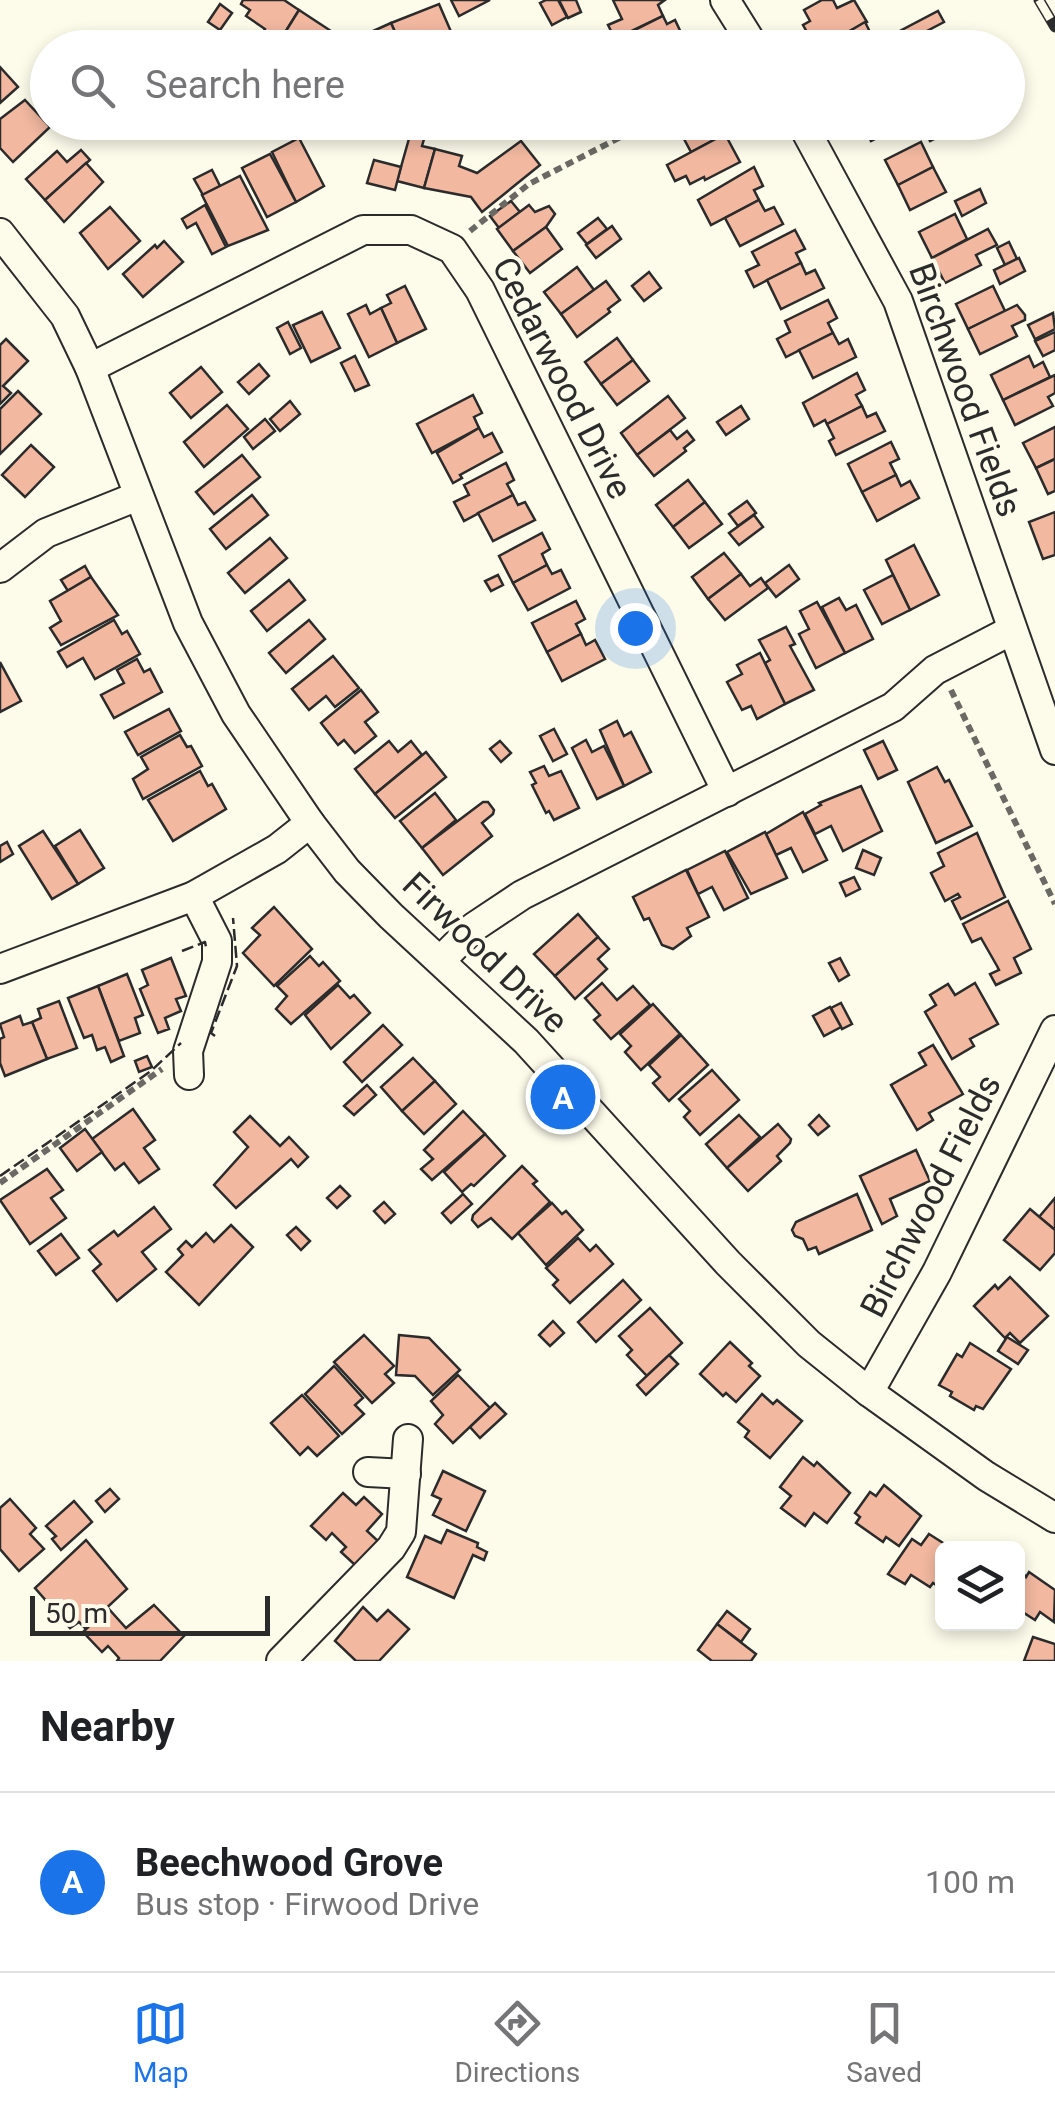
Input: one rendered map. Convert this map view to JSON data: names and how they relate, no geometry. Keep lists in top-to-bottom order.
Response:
{
  "streets": {
    "street": ["Cedarwood Drive", "Birchwood Fields", "Firwood Drive"]
  },
  "crossings": [
    ["Cedarwood Drive", "Firwood Drive"],
    ["Birchwood Fields", "Firwood Drive"]
  ],
  "scale_bar": "50 m",
  "page": {
    "search": "Search here",
    "pins": "A",
    "scale": "50 m",
    "heading": "Nearby",
    "list": [
      {
        "mark": "A",
        "name": "Beechwood Grove",
        "note": "Bus stop · Firwood Drive",
        "value": "100 m"
      }
    ],
    "nav": ["Map", "Directions", "Saved"]
  }
}
